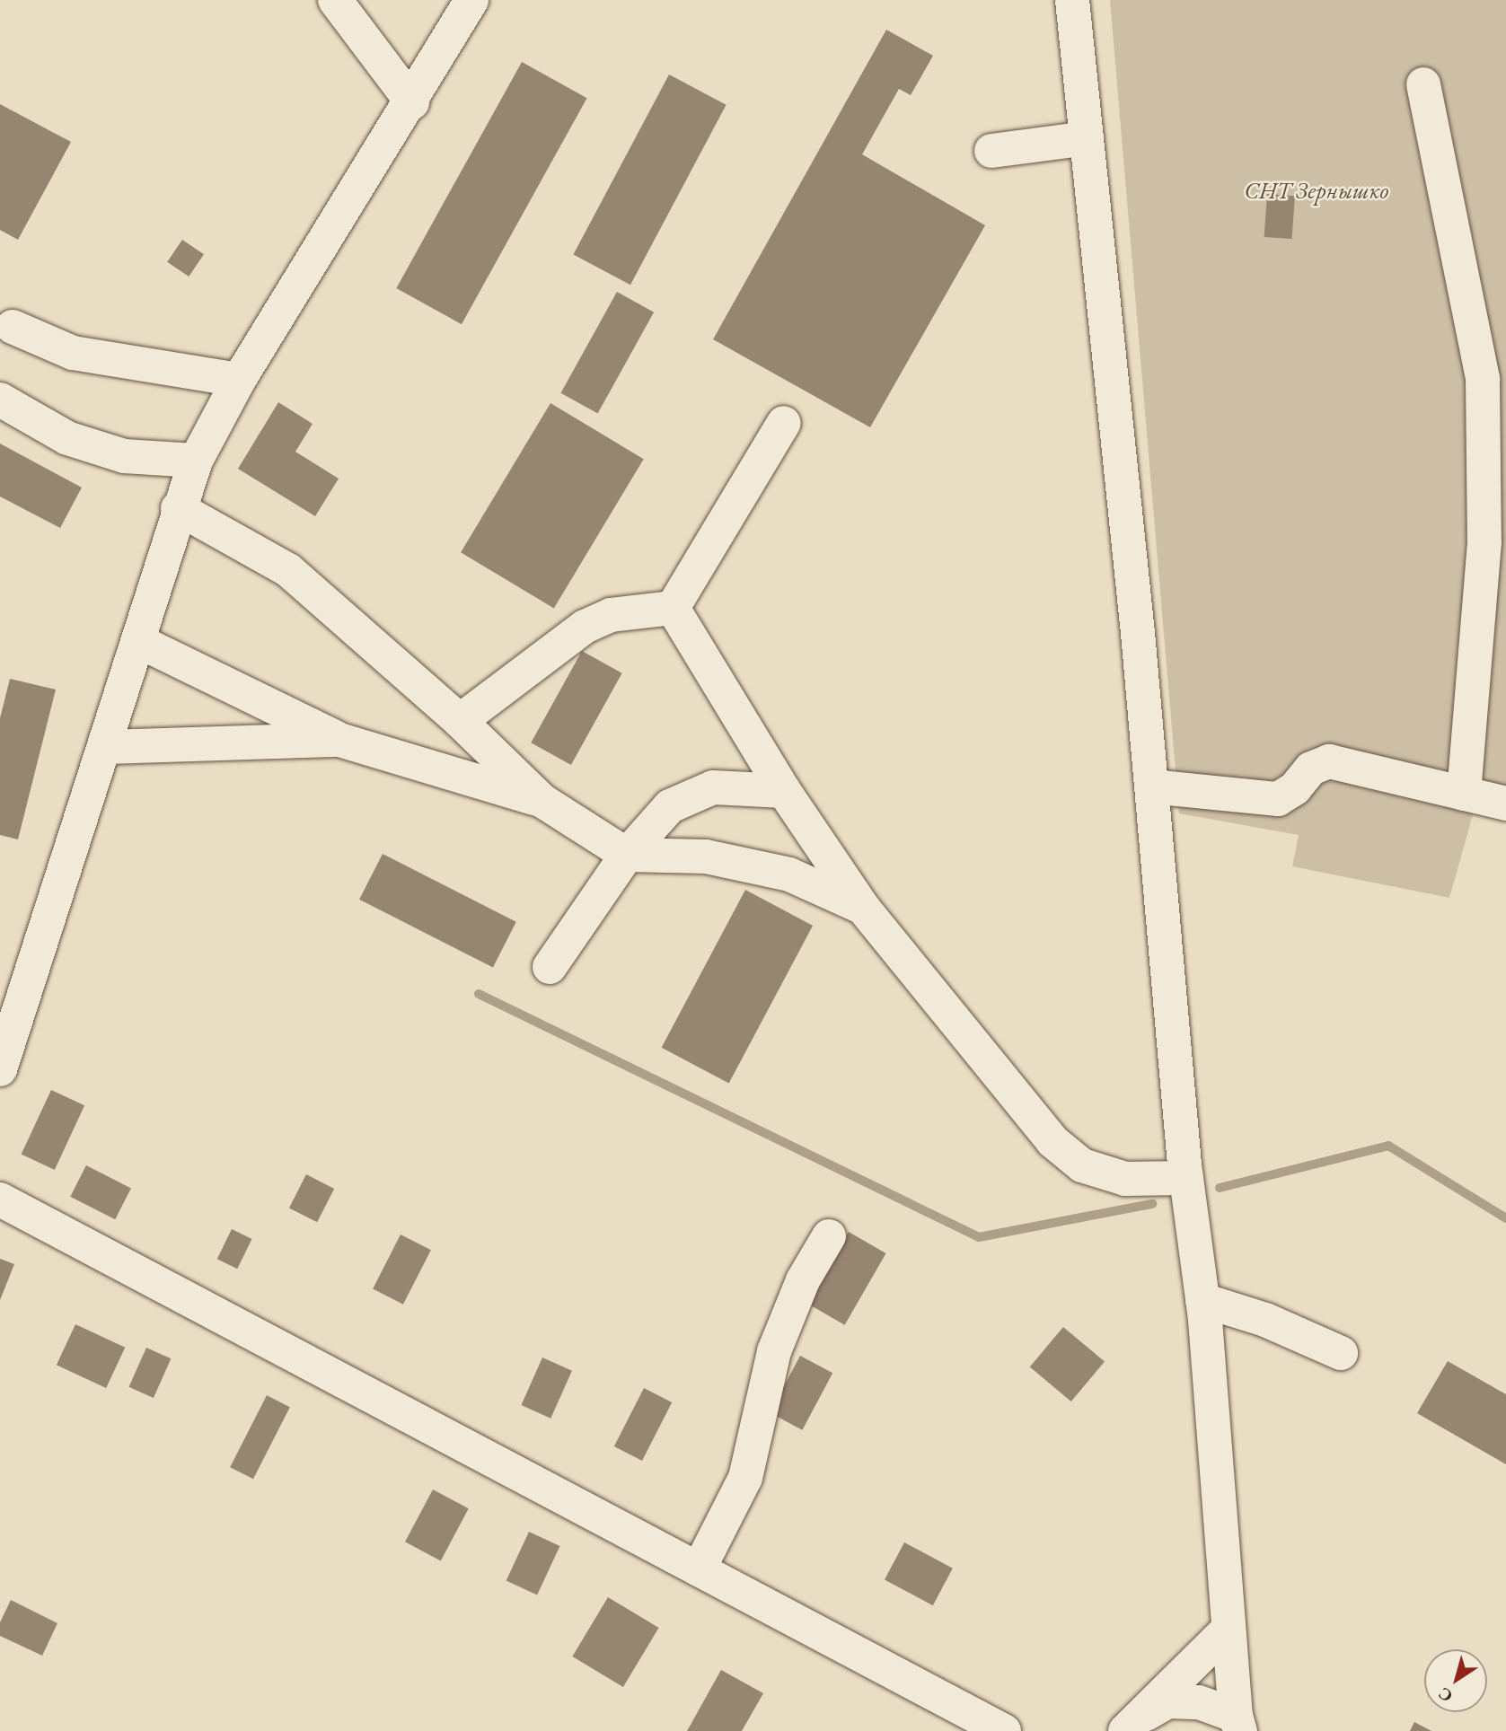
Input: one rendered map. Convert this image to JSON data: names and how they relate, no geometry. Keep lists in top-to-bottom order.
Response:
{
  "parks": ["СНТ Зернышко"],
  "north": "bottom left"
}
